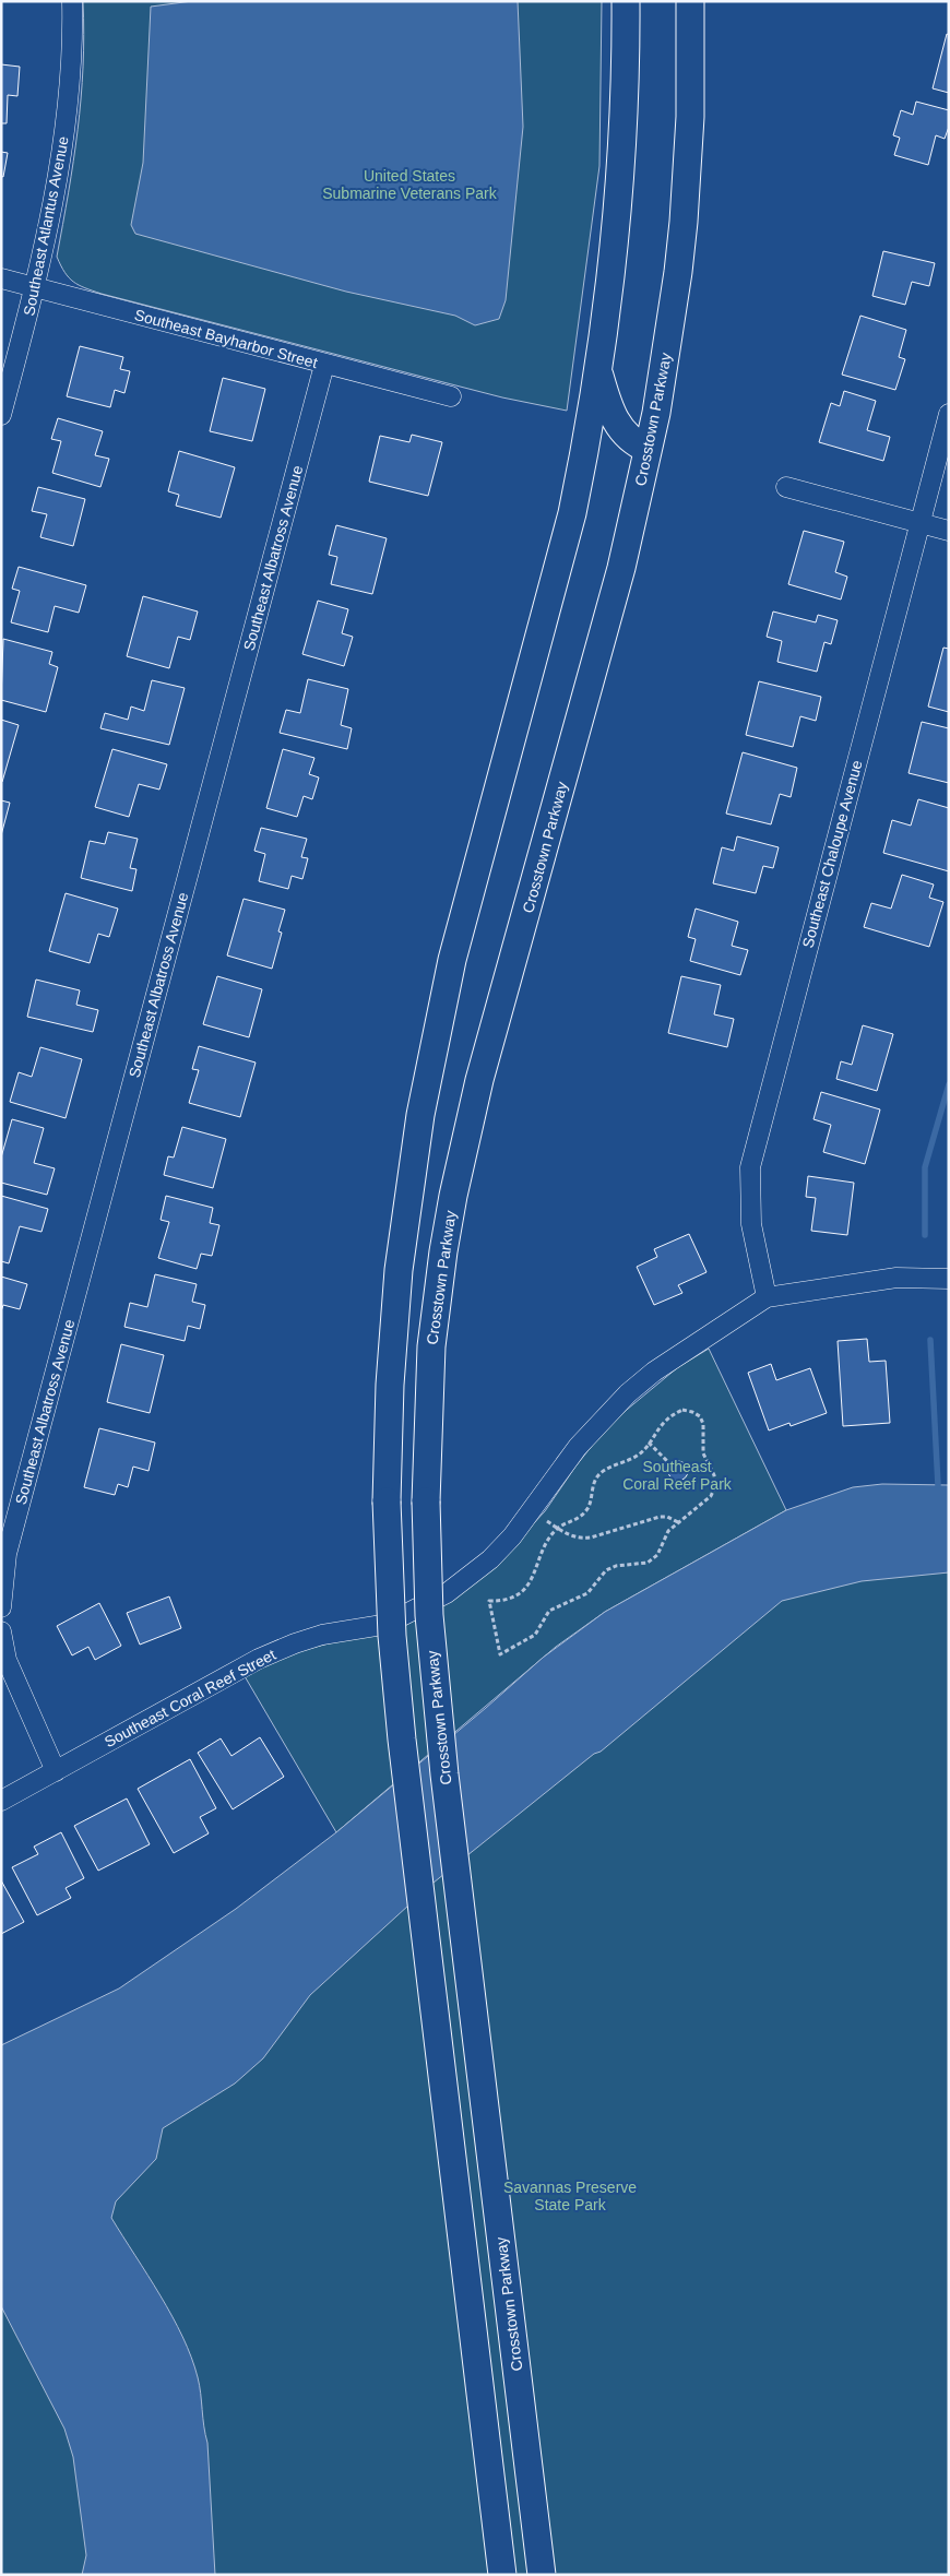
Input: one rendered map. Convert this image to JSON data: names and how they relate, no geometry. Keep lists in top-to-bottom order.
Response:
{
  "streets": {
    "main road": ["Crosstown Parkway"],
    "street": [
      "Southeast Atlantus Avenue",
      "Southeast Bayharbor Street",
      "Southeast Albatross Avenue",
      "Southeast Chaloupe Avenue",
      "Southeast Coral Reef Street"
    ]
  },
  "crossings": [
    ["Southeast Atlantus Avenue", "Southeast Bayharbor Street"],
    ["Southeast Bayharbor Street", "Southeast Albatross Avenue"],
    ["Southeast Chaloupe Avenue", "Southeast Coral Reef Street"]
  ],
  "parks": ["United States Submarine Veterans Park", "Southeast Coral Reef Park", "Savannas Preserve State Park"]
}
